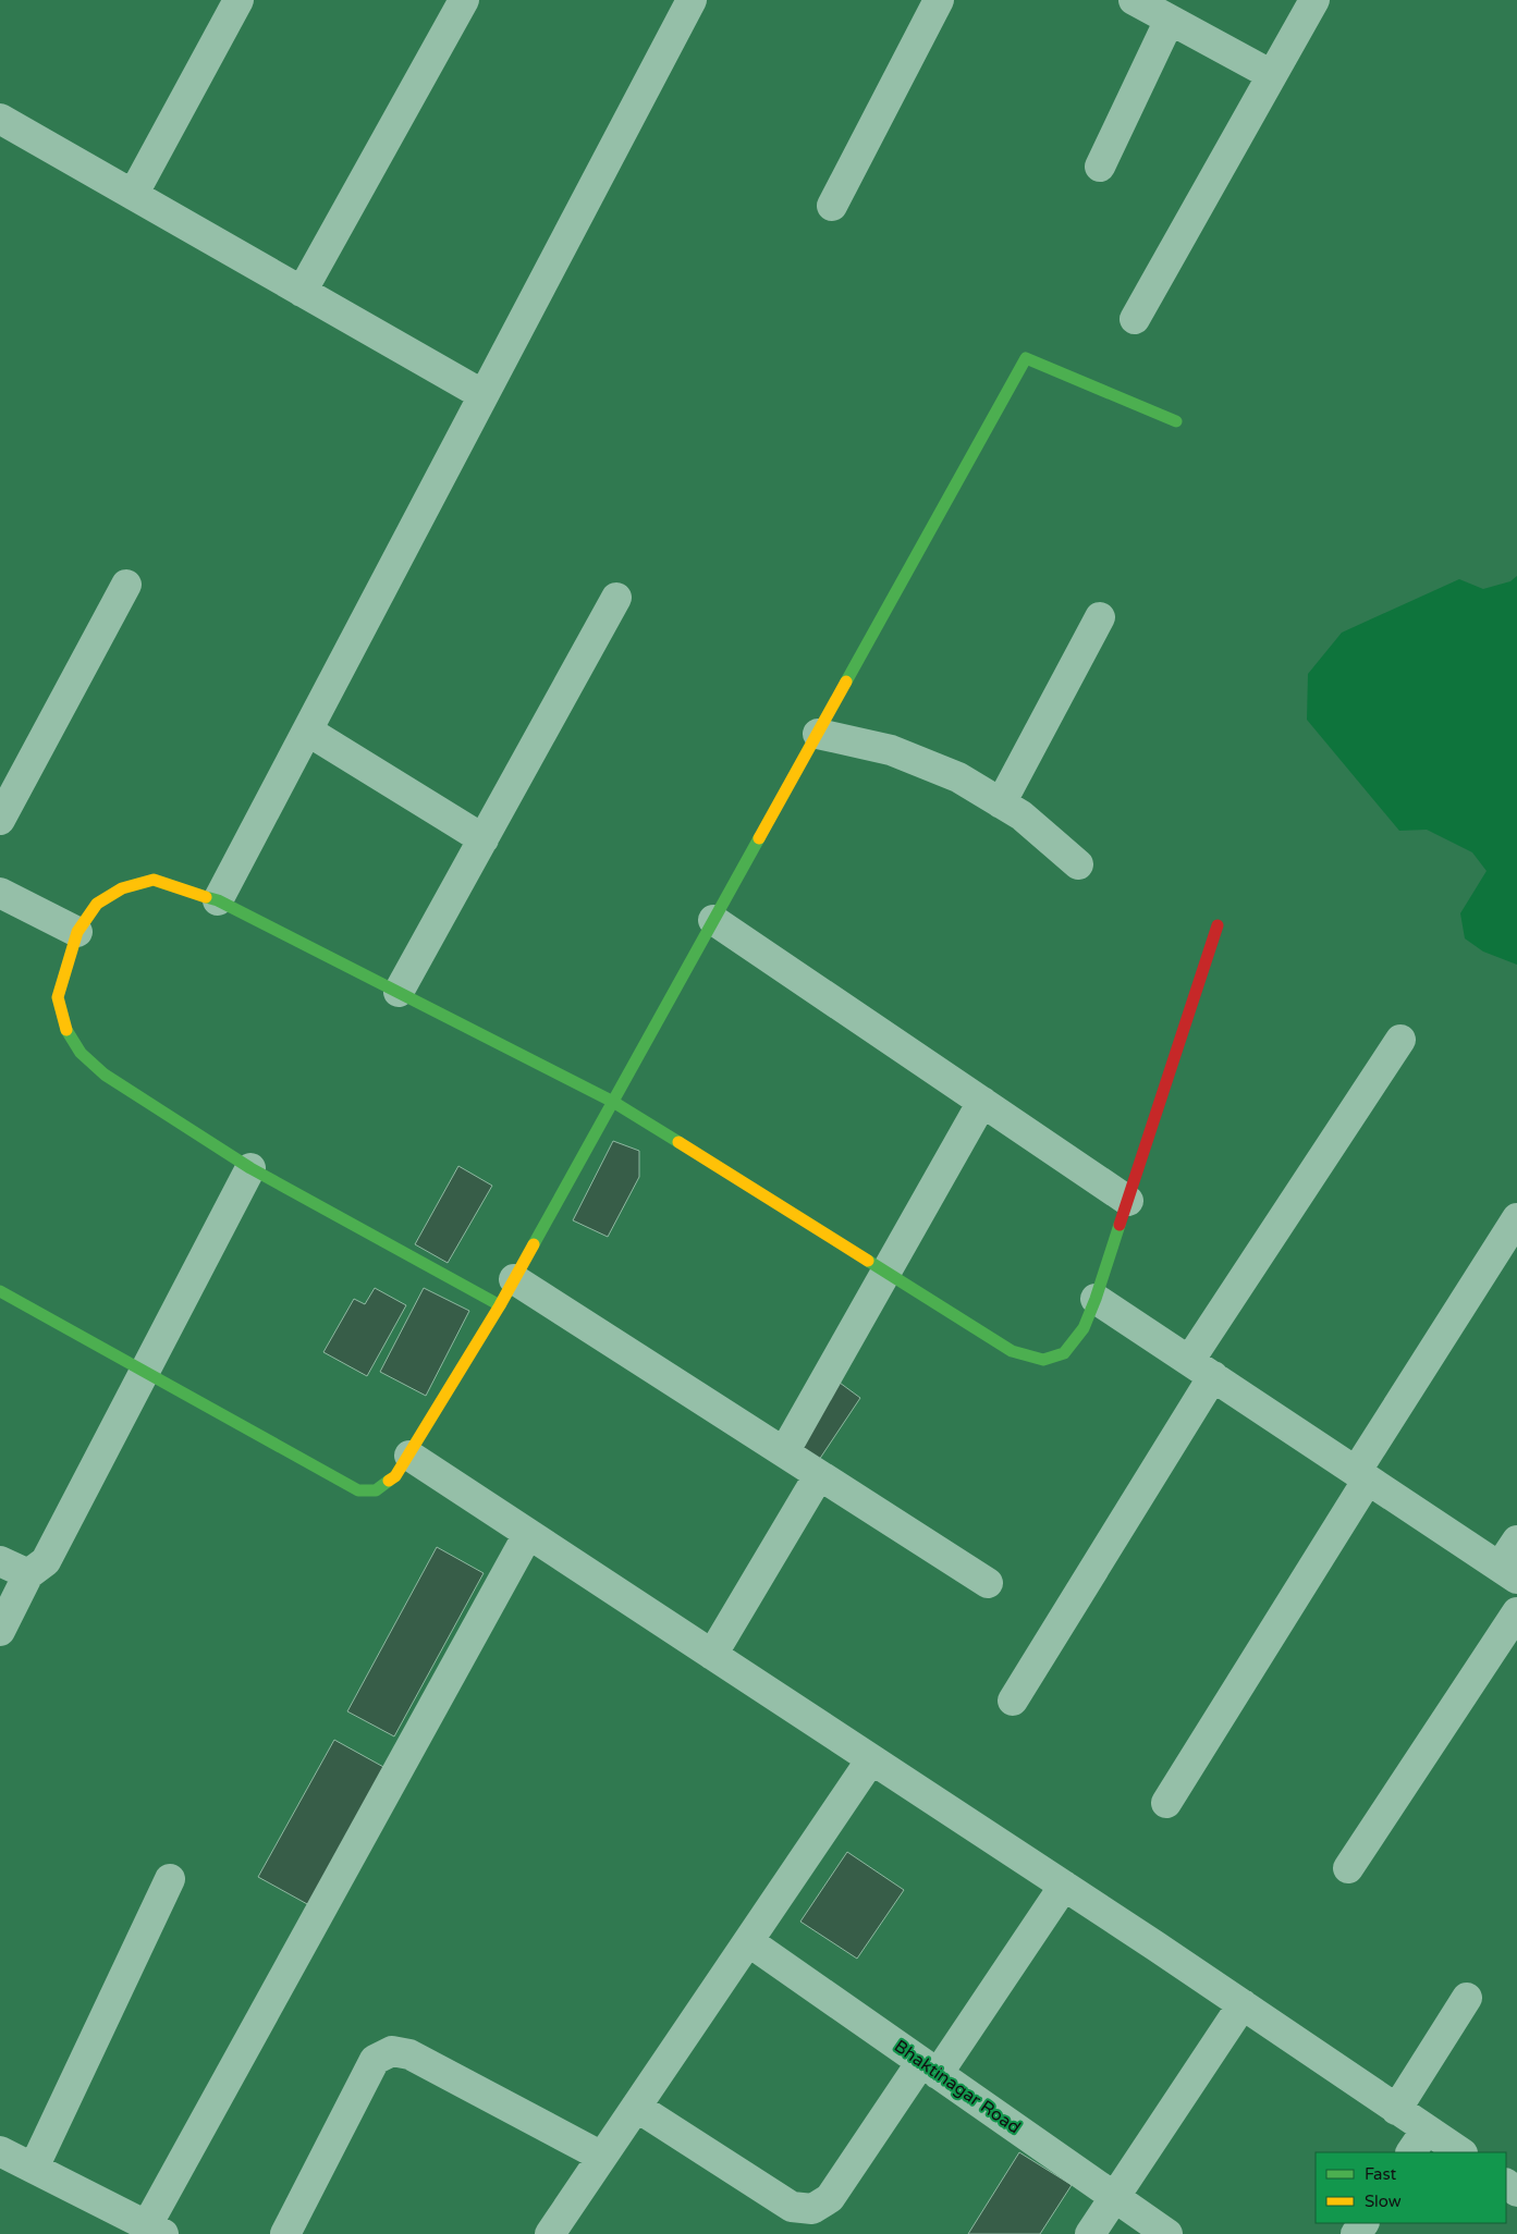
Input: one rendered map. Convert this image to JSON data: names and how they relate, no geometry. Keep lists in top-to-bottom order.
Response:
{
  "streets": {
    "street": ["Bhaktinagar Road"]
  },
  "legend": ["Fast", "Slow"]
}
